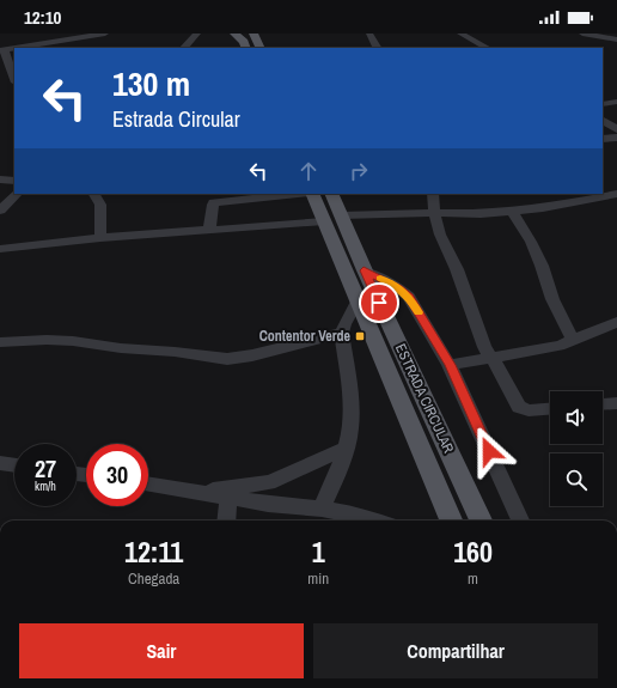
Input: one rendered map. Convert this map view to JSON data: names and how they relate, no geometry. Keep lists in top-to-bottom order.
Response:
{
  "streets": {
    "main road": ["ESTRADA CIRCULAR"]
  },
  "places": {
    "transit": ["Contentor Verde"]
  },
  "page": {
    "status": "12:10",
    "turn": ["130 m", "Estrada Circular"],
    "speed": "27 km/h",
    "limit": "30",
    "eta": [
      "12:11",
      "Chegada",
      "1",
      "min",
      "160",
      "m"
    ],
    "buttons": ["Sair", "Compartilhar"]
  }
}
